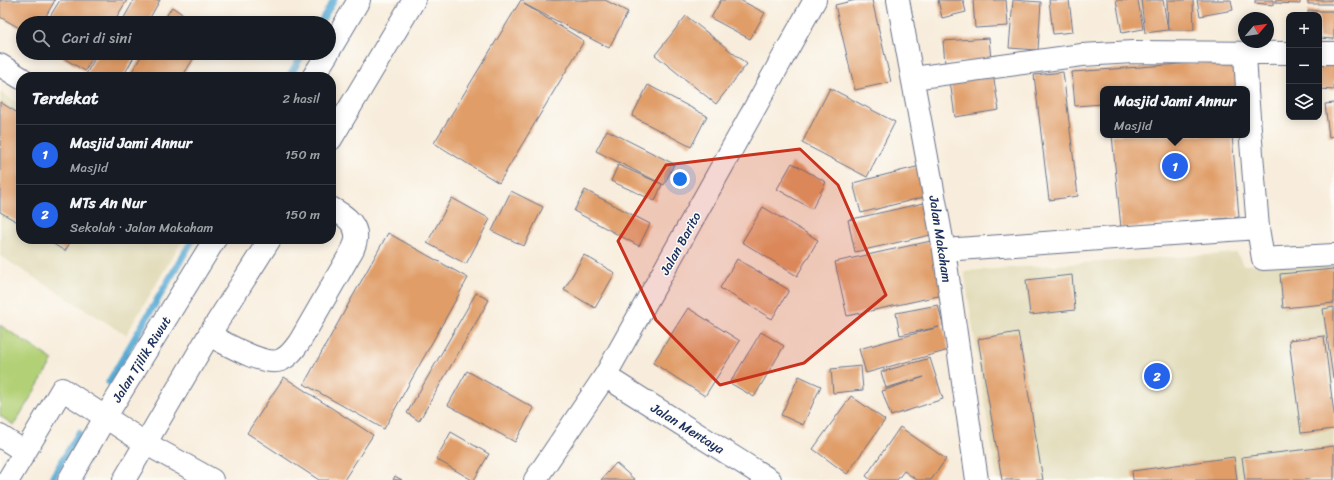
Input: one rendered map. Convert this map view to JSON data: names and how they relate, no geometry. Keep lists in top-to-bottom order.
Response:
{
  "streets": {
    "main road": [
      "Jalan Makaham",
      "Jalan Barito",
      "Jalan Tjilik Riwut",
      "Jalan Mentaya"
    ]
  },
  "crossings": [
    ["Jalan Barito", "Jalan Mentaya"]
  ],
  "north": "top right",
  "page": {
    "map_buttons": ["+", "−"],
    "search": "Cari di sini",
    "heading": ["Terdekat", "2 hasil"],
    "popup": ["Masjid Jami Annur", "Masjid"],
    "list": [
      {
        "mark": "1",
        "name": "Masjid Jami Annur",
        "note": "Masjid",
        "value": "150 m"
      },
      {
        "mark": "2",
        "name": "MTs An Nur",
        "note": "Sekolah · Jalan Makaham",
        "value": "150 m"
      }
    ],
    "pins": ["1", "2"]
  }
}
